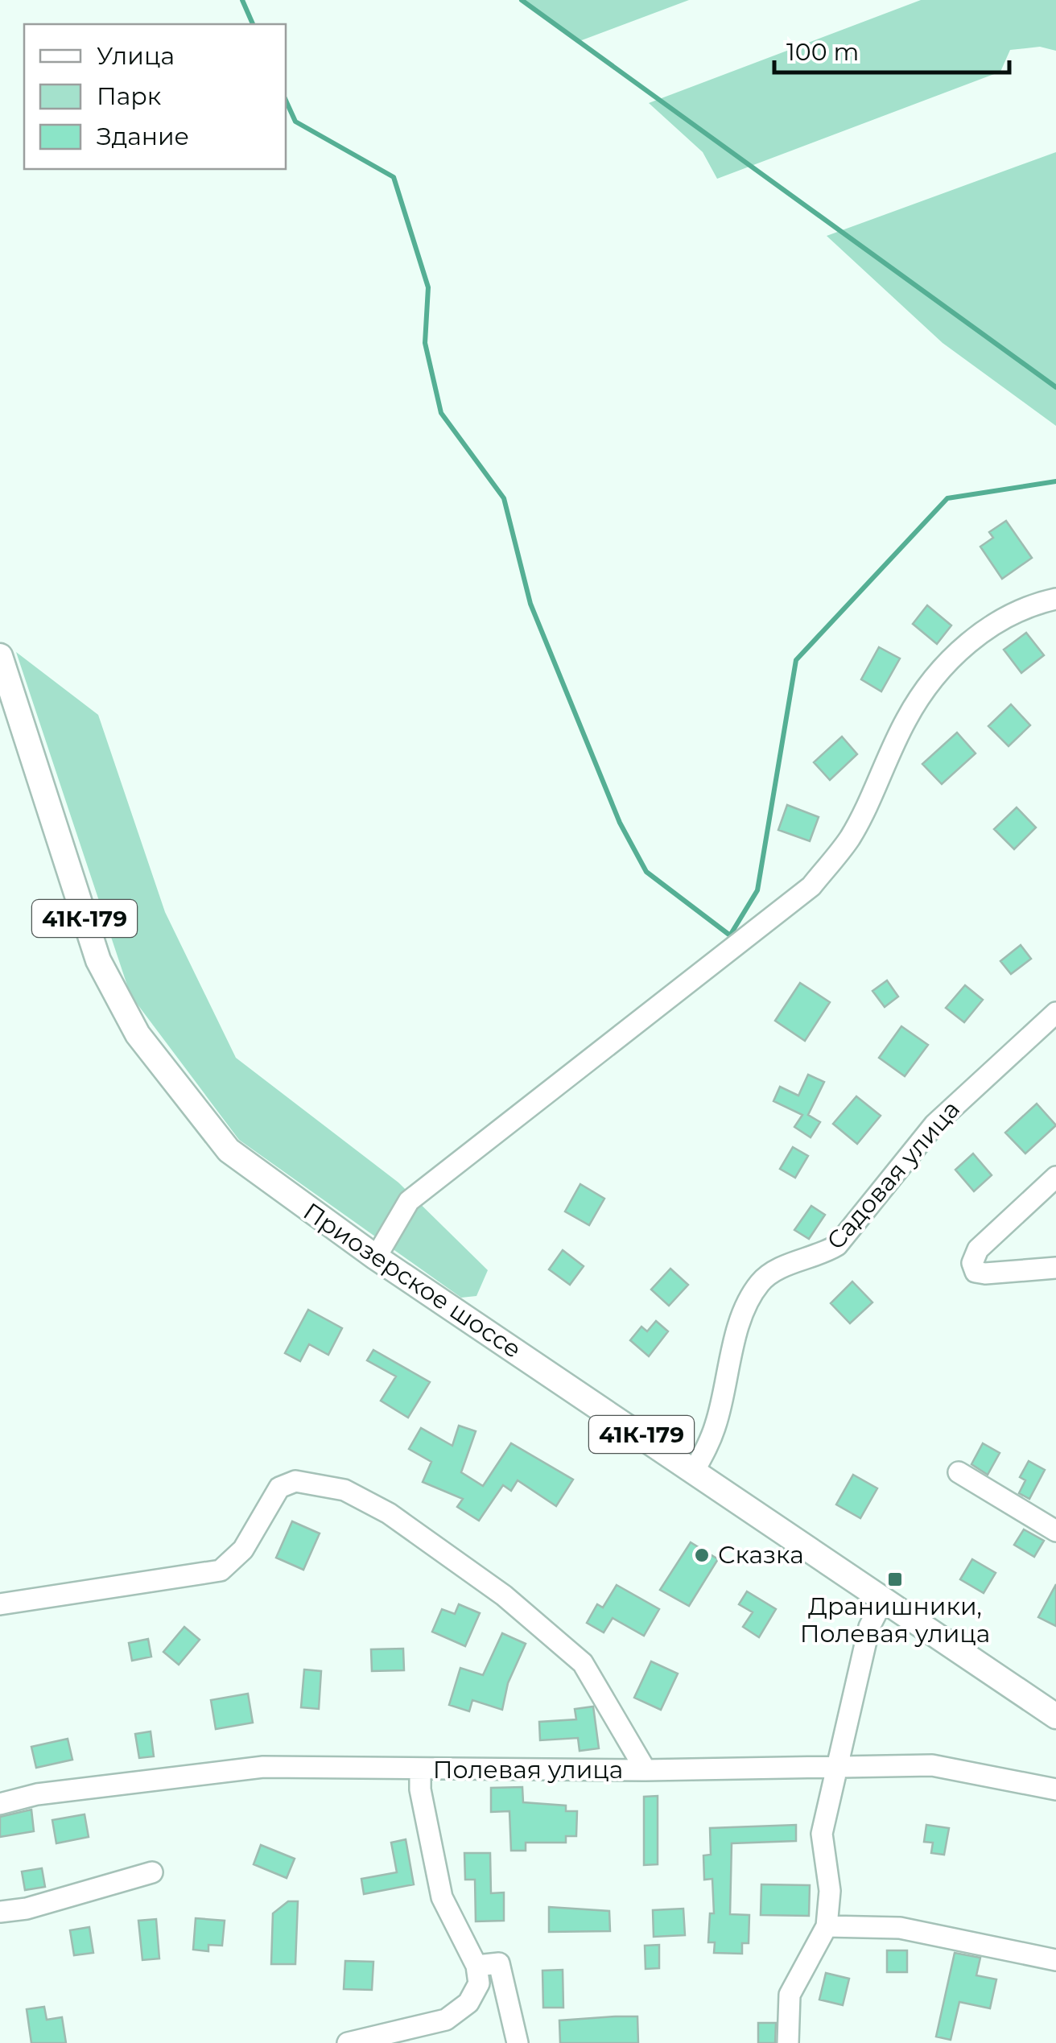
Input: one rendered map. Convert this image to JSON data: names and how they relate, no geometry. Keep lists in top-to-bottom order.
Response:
{
  "streets": {
    "main road": ["41К-179", "Приозерское шоссе"],
    "street": ["Садовая улица", "Полевая улица"]
  },
  "crossings": [
    ["Садовая улица", "Приозерское шоссе"]
  ],
  "places": {
    "other": ["Сказка"],
    "transit": ["Дранишники, Полевая улица"]
  },
  "legend": ["Улица", "Парк", "Здание"],
  "scale_bar": "100 m"
}
